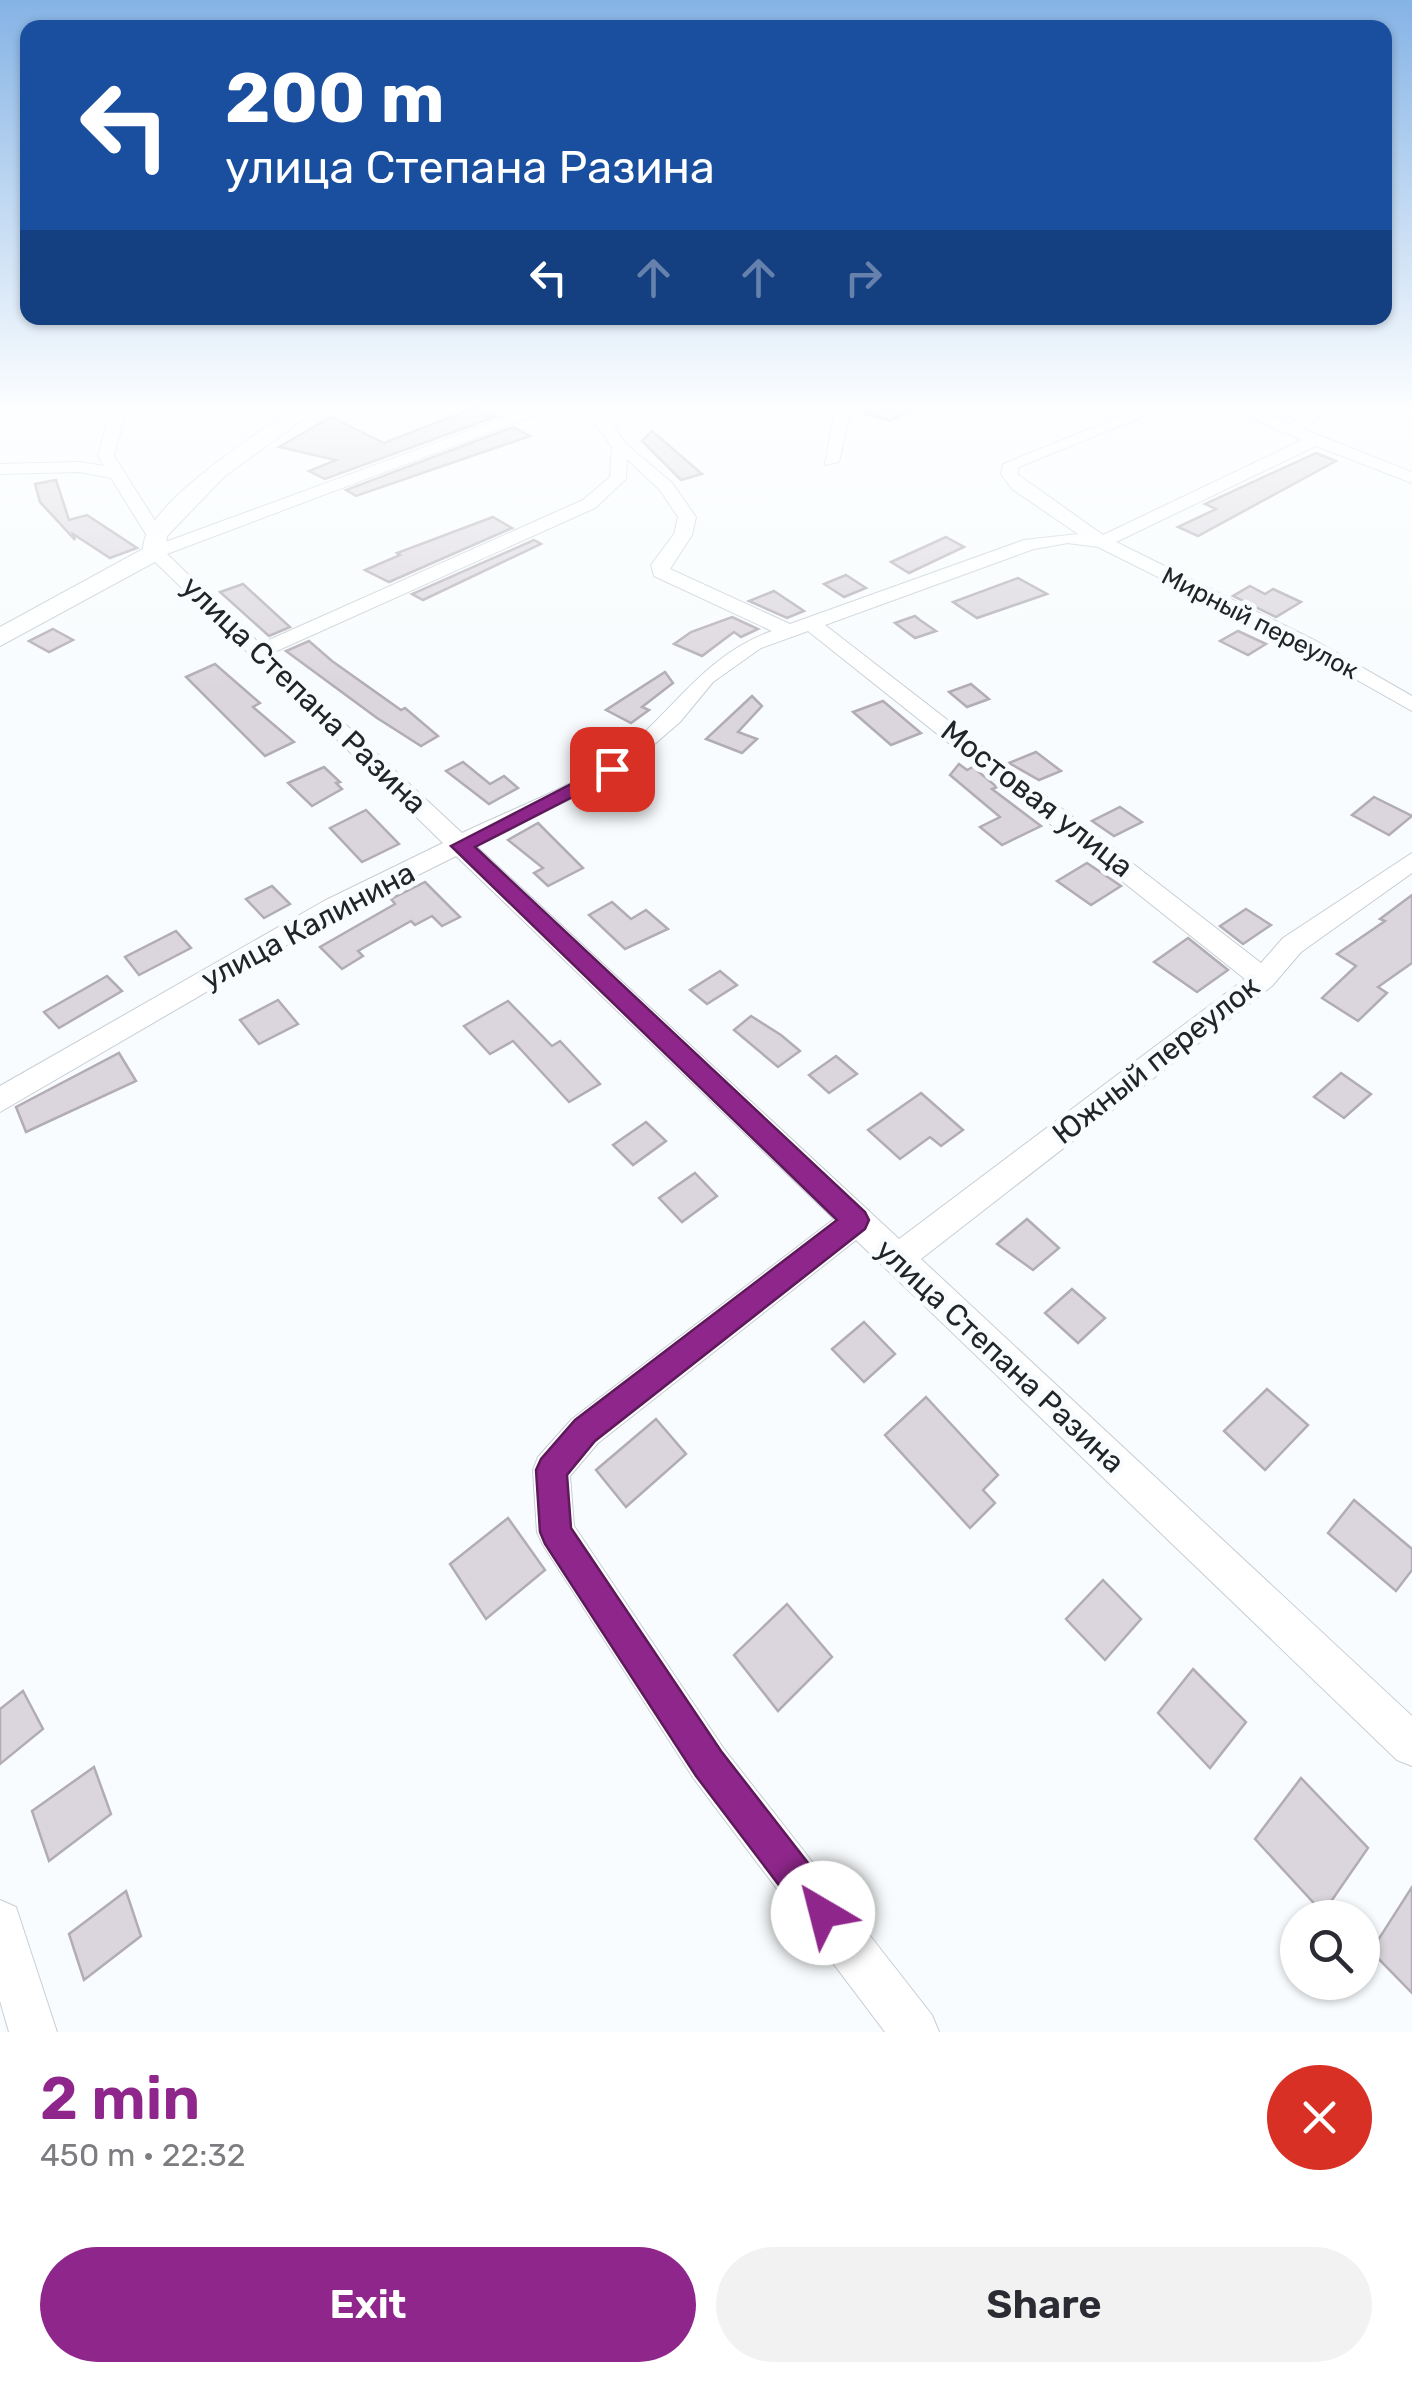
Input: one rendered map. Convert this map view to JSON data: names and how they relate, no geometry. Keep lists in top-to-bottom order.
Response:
{
  "streets": {
    "street": [
      "Мирный переулок",
      "улица Степана Разина",
      "Мостовая улица",
      "улица Калинина",
      "Южный переулок"
    ]
  },
  "crossings": [
    ["Мирный переулок", "улица Калинина"],
    ["улица Степана Разина", "улица Калинина"],
    ["улица Степана Разина", "Южный переулок"],
    ["Мостовая улица", "улица Калинина"],
    ["Мостовая улица", "Южный переулок"]
  ],
  "page": {
    "turn": ["200 m", "улица Степана Разина"],
    "heading": ["2 min", "450 m · 22:32"],
    "buttons": ["Exit", "Share"]
  }
}
